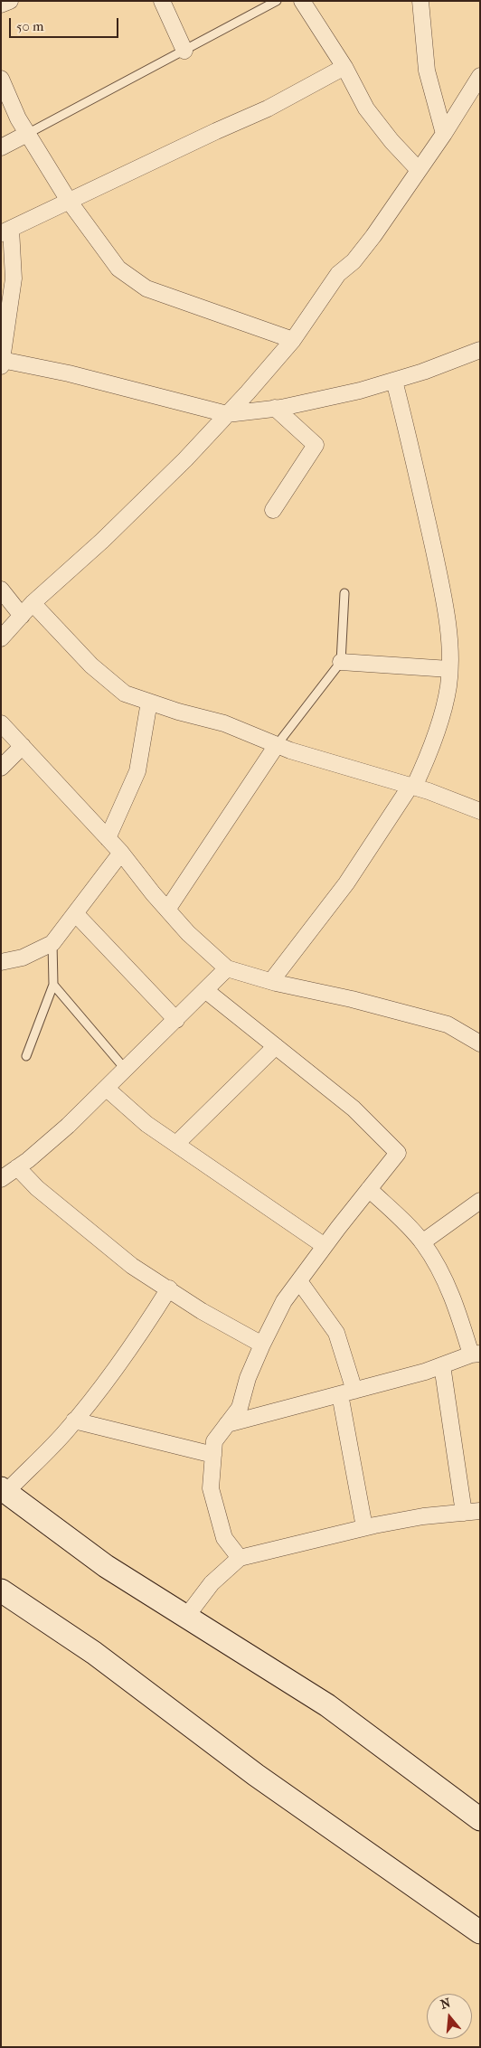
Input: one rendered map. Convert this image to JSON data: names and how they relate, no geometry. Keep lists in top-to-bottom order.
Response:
{
  "scale_bar": "50 m",
  "north": "top"
}
